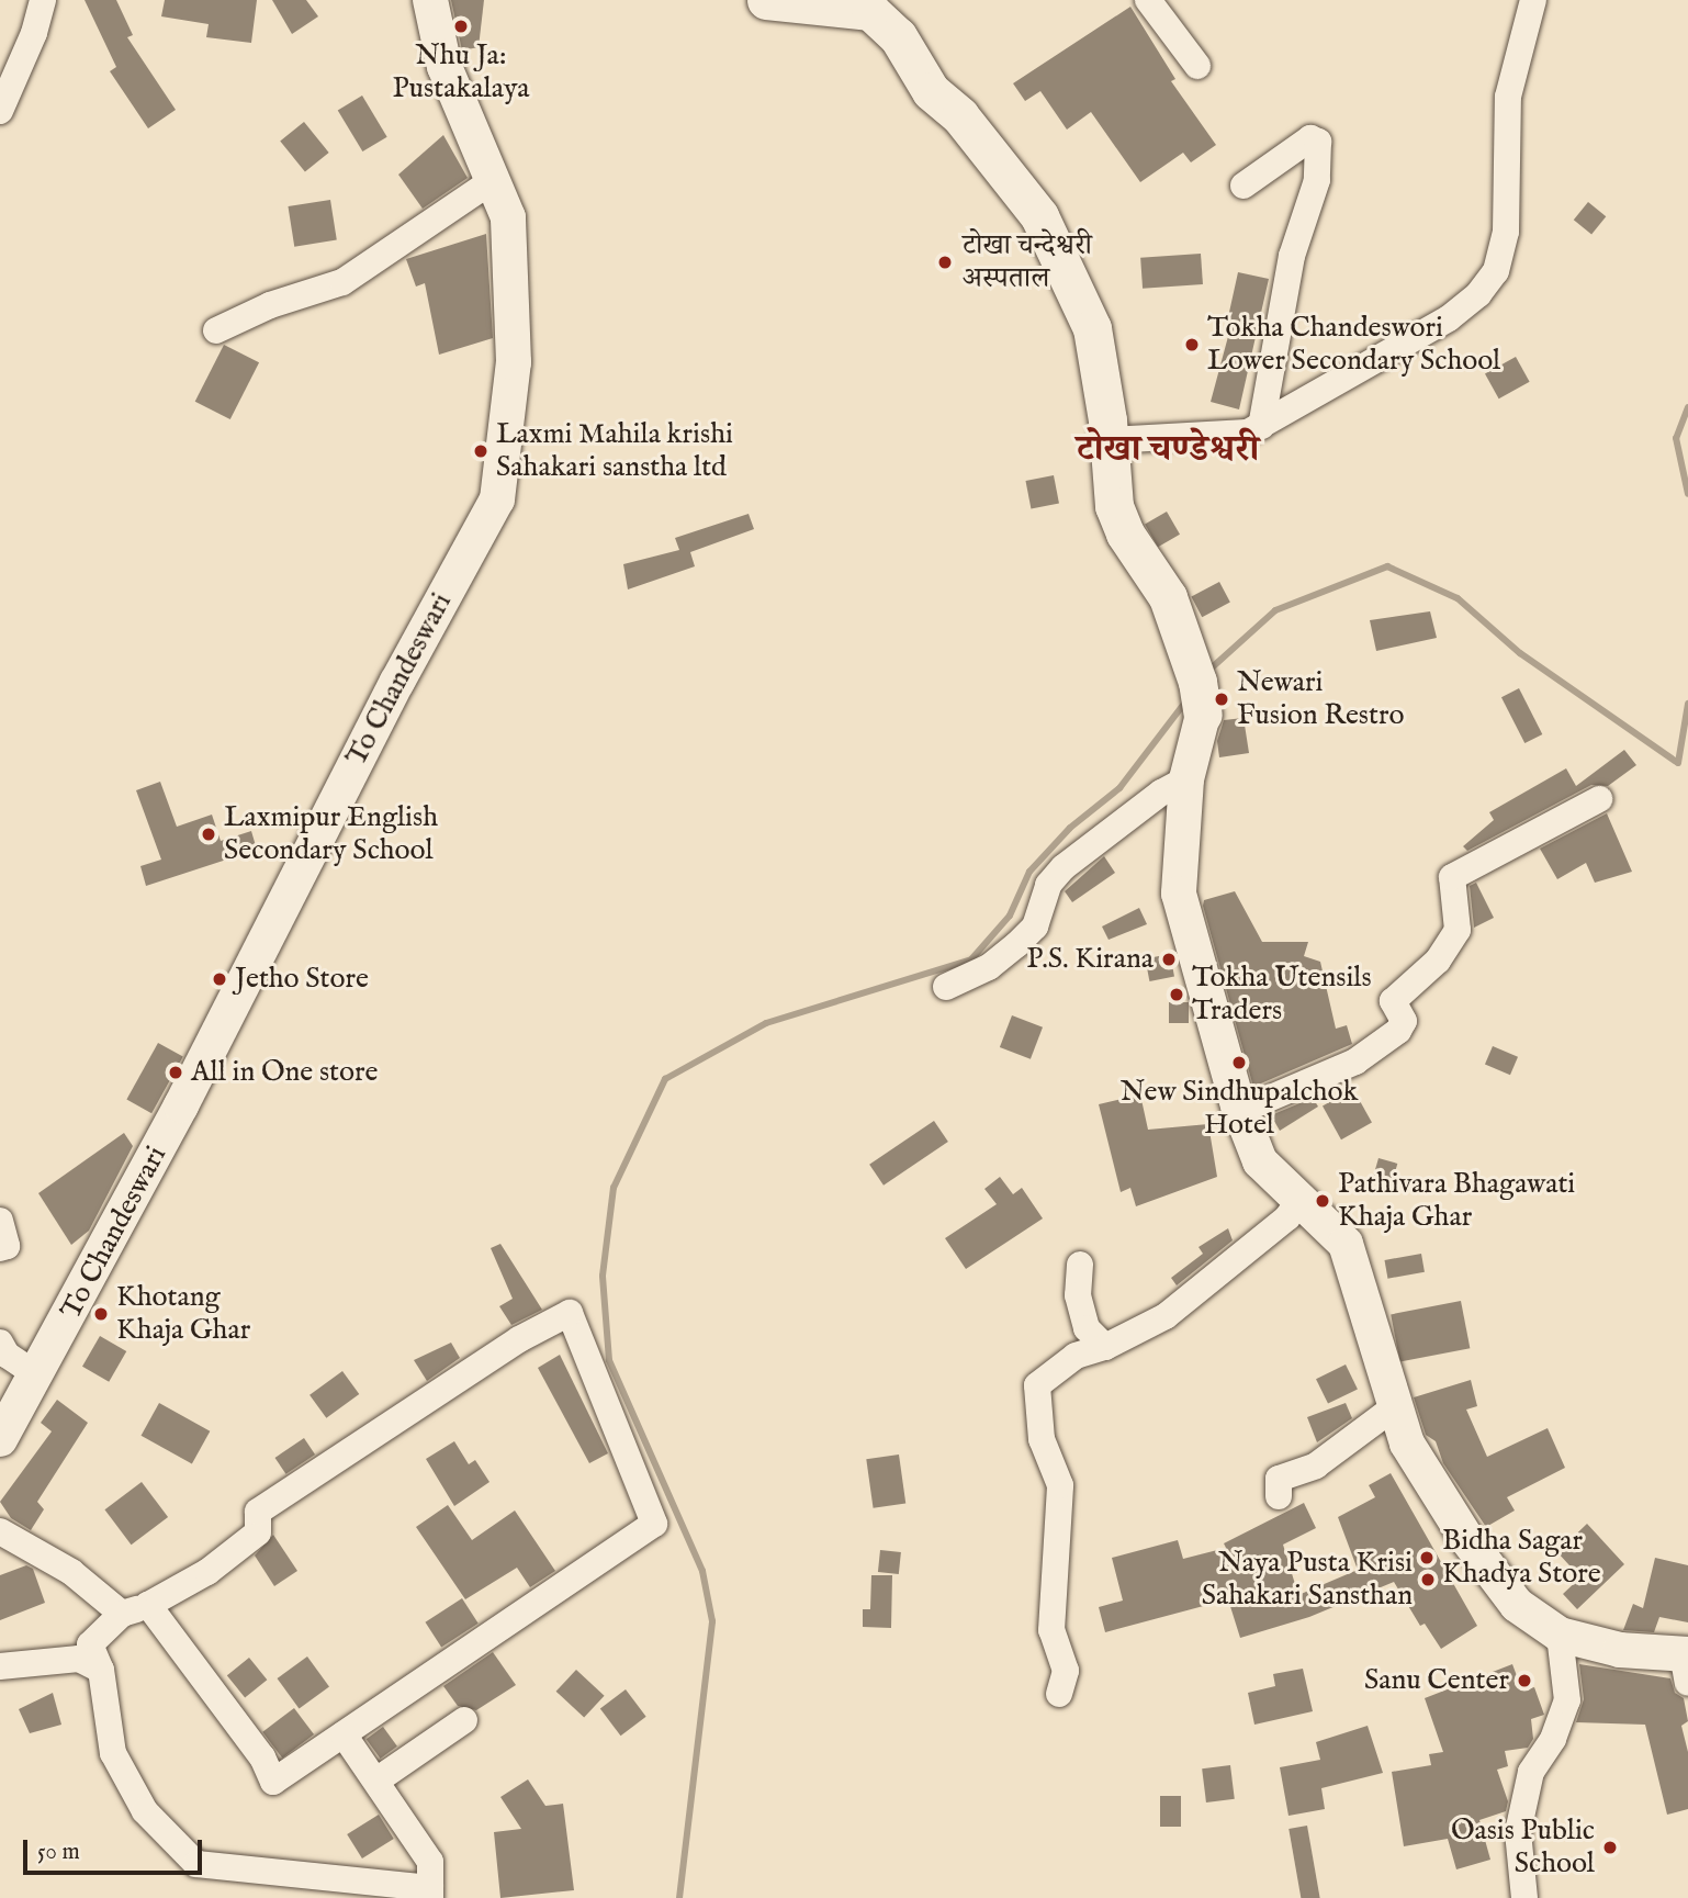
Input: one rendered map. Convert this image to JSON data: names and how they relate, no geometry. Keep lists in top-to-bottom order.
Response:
{
  "streets": {
    "street": ["To Chandeswari"]
  },
  "districts": ["टोखा चण्डेश्वरी"],
  "places": [
    "Nhu Ja: Pustakalaya",
    "टोखा चन्देश्वरी अस्पताल",
    "Tokha Chandeswori Lower Secondary School",
    "Laxmi Mahila krishi Sahakari sanstha ltd",
    "Newari Fusion Restro",
    "Laxmipur English Secondary School",
    "P.S. Kirana",
    "Jetho Store",
    "Tokha Utensils Traders",
    "New Sindhupalchok Hotel",
    "All in One store",
    "Pathivara Bhagawati Khaja Ghar",
    "Khotang Khaja Ghar",
    "Bidha Sagar Khadya Store",
    "Naya Pusta Krisi Sahakari Sansthan",
    "Sanu Center",
    "Oasis Public School"
  ],
  "scale_bar": "50 m"
}
